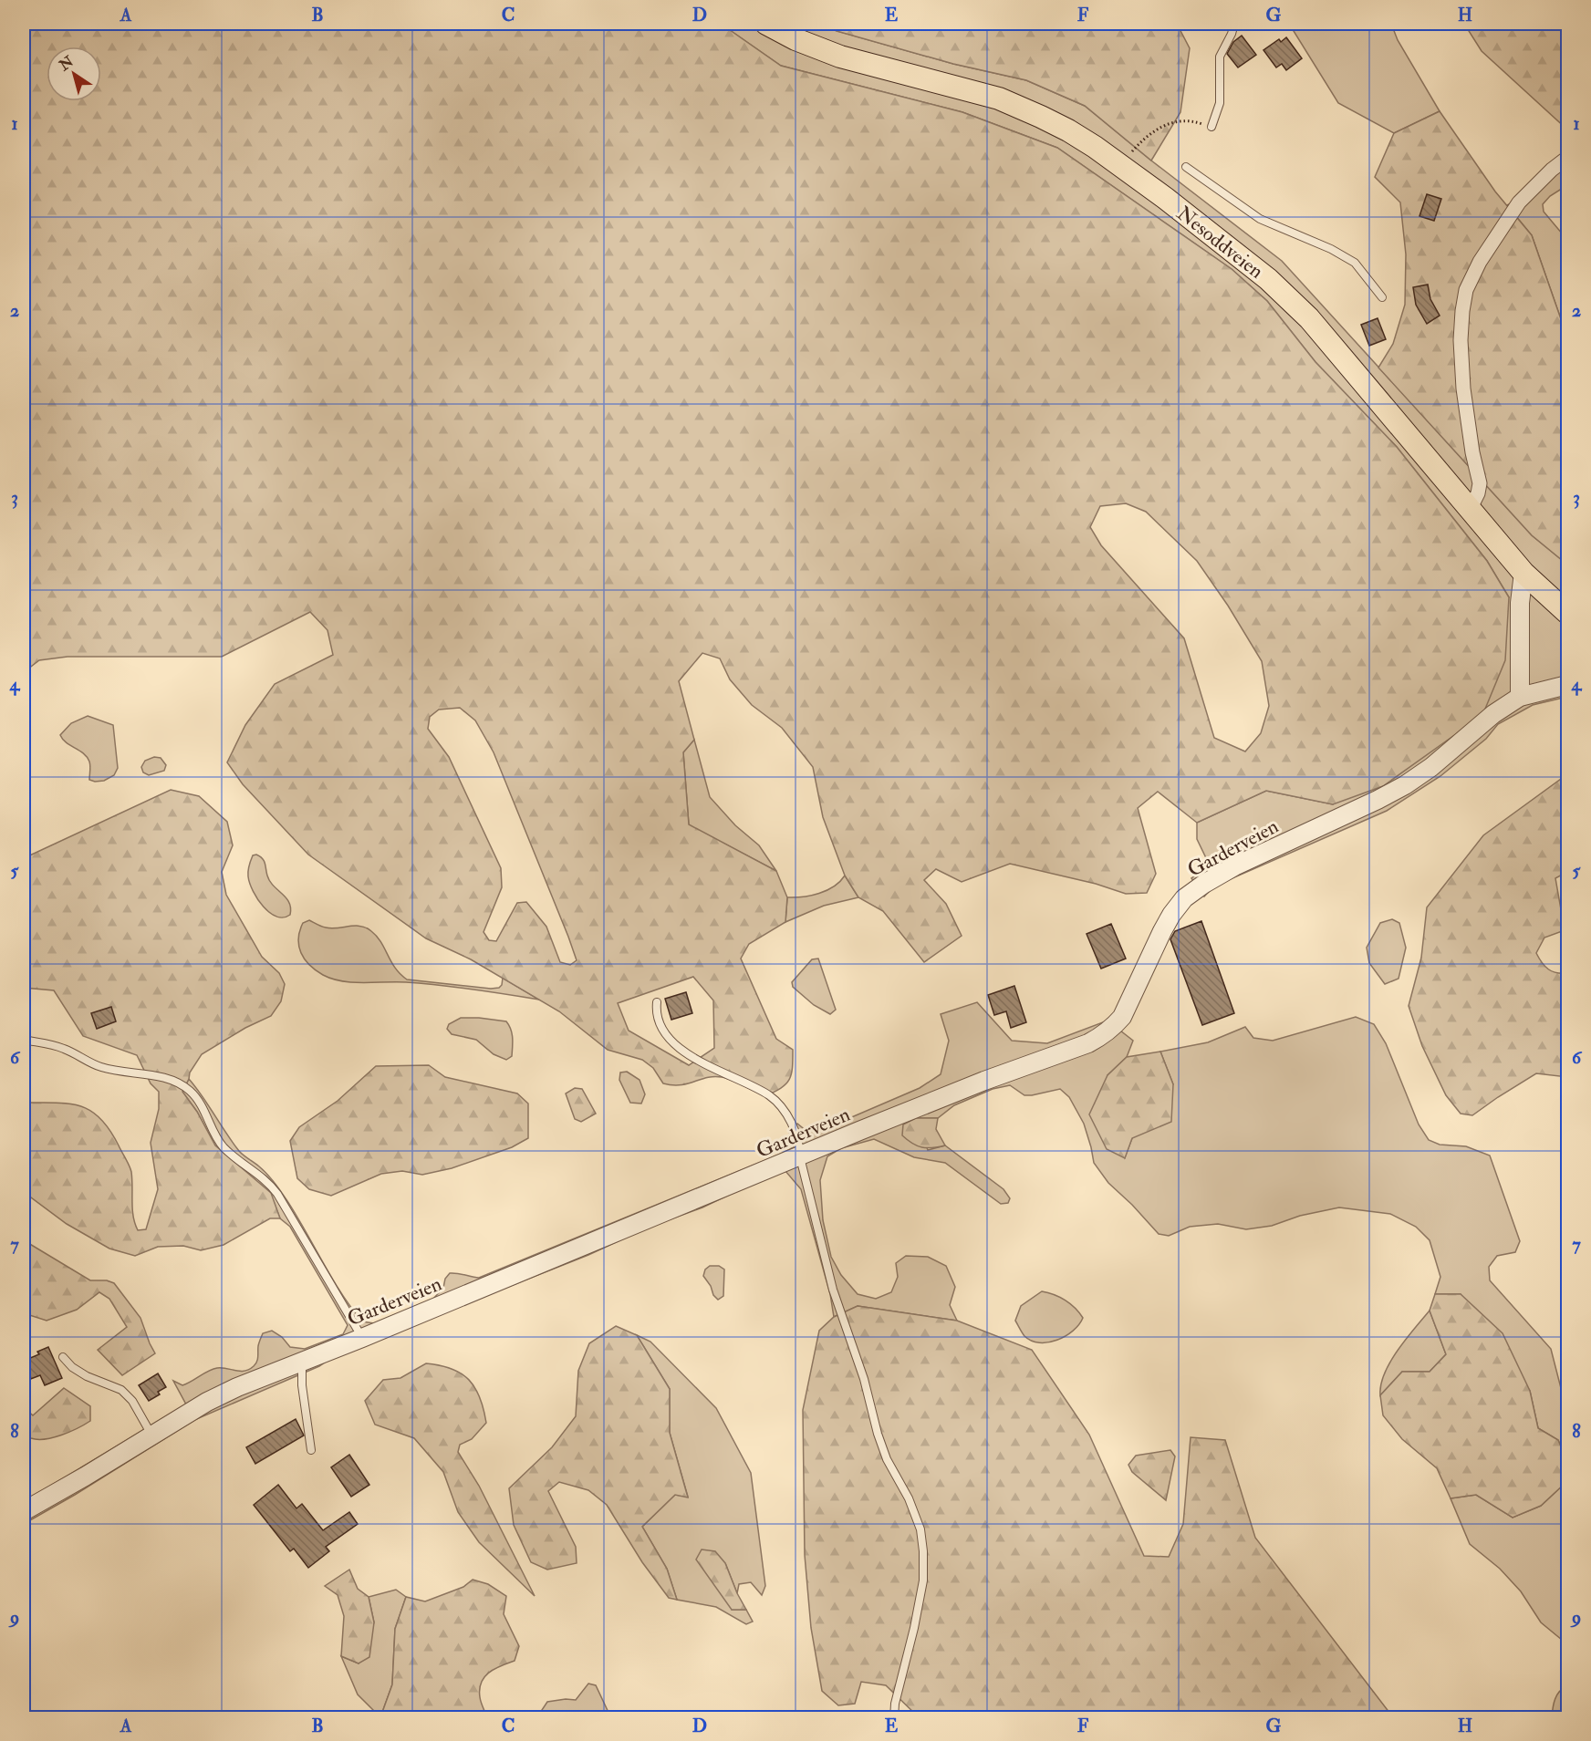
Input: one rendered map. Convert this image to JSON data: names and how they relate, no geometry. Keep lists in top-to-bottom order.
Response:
{
  "streets": {
    "main road": ["Nesoddveien"],
    "street": ["Garderveien"]
  },
  "north": "top left",
  "grid": {
    "columns": [
      "A",
      "B",
      "C",
      "D",
      "E",
      "F",
      "G",
      "H"
    ],
    "rows": [
      "1",
      "2",
      "3",
      "4",
      "5",
      "6",
      "7",
      "8",
      "9"
    ]
  }
}
